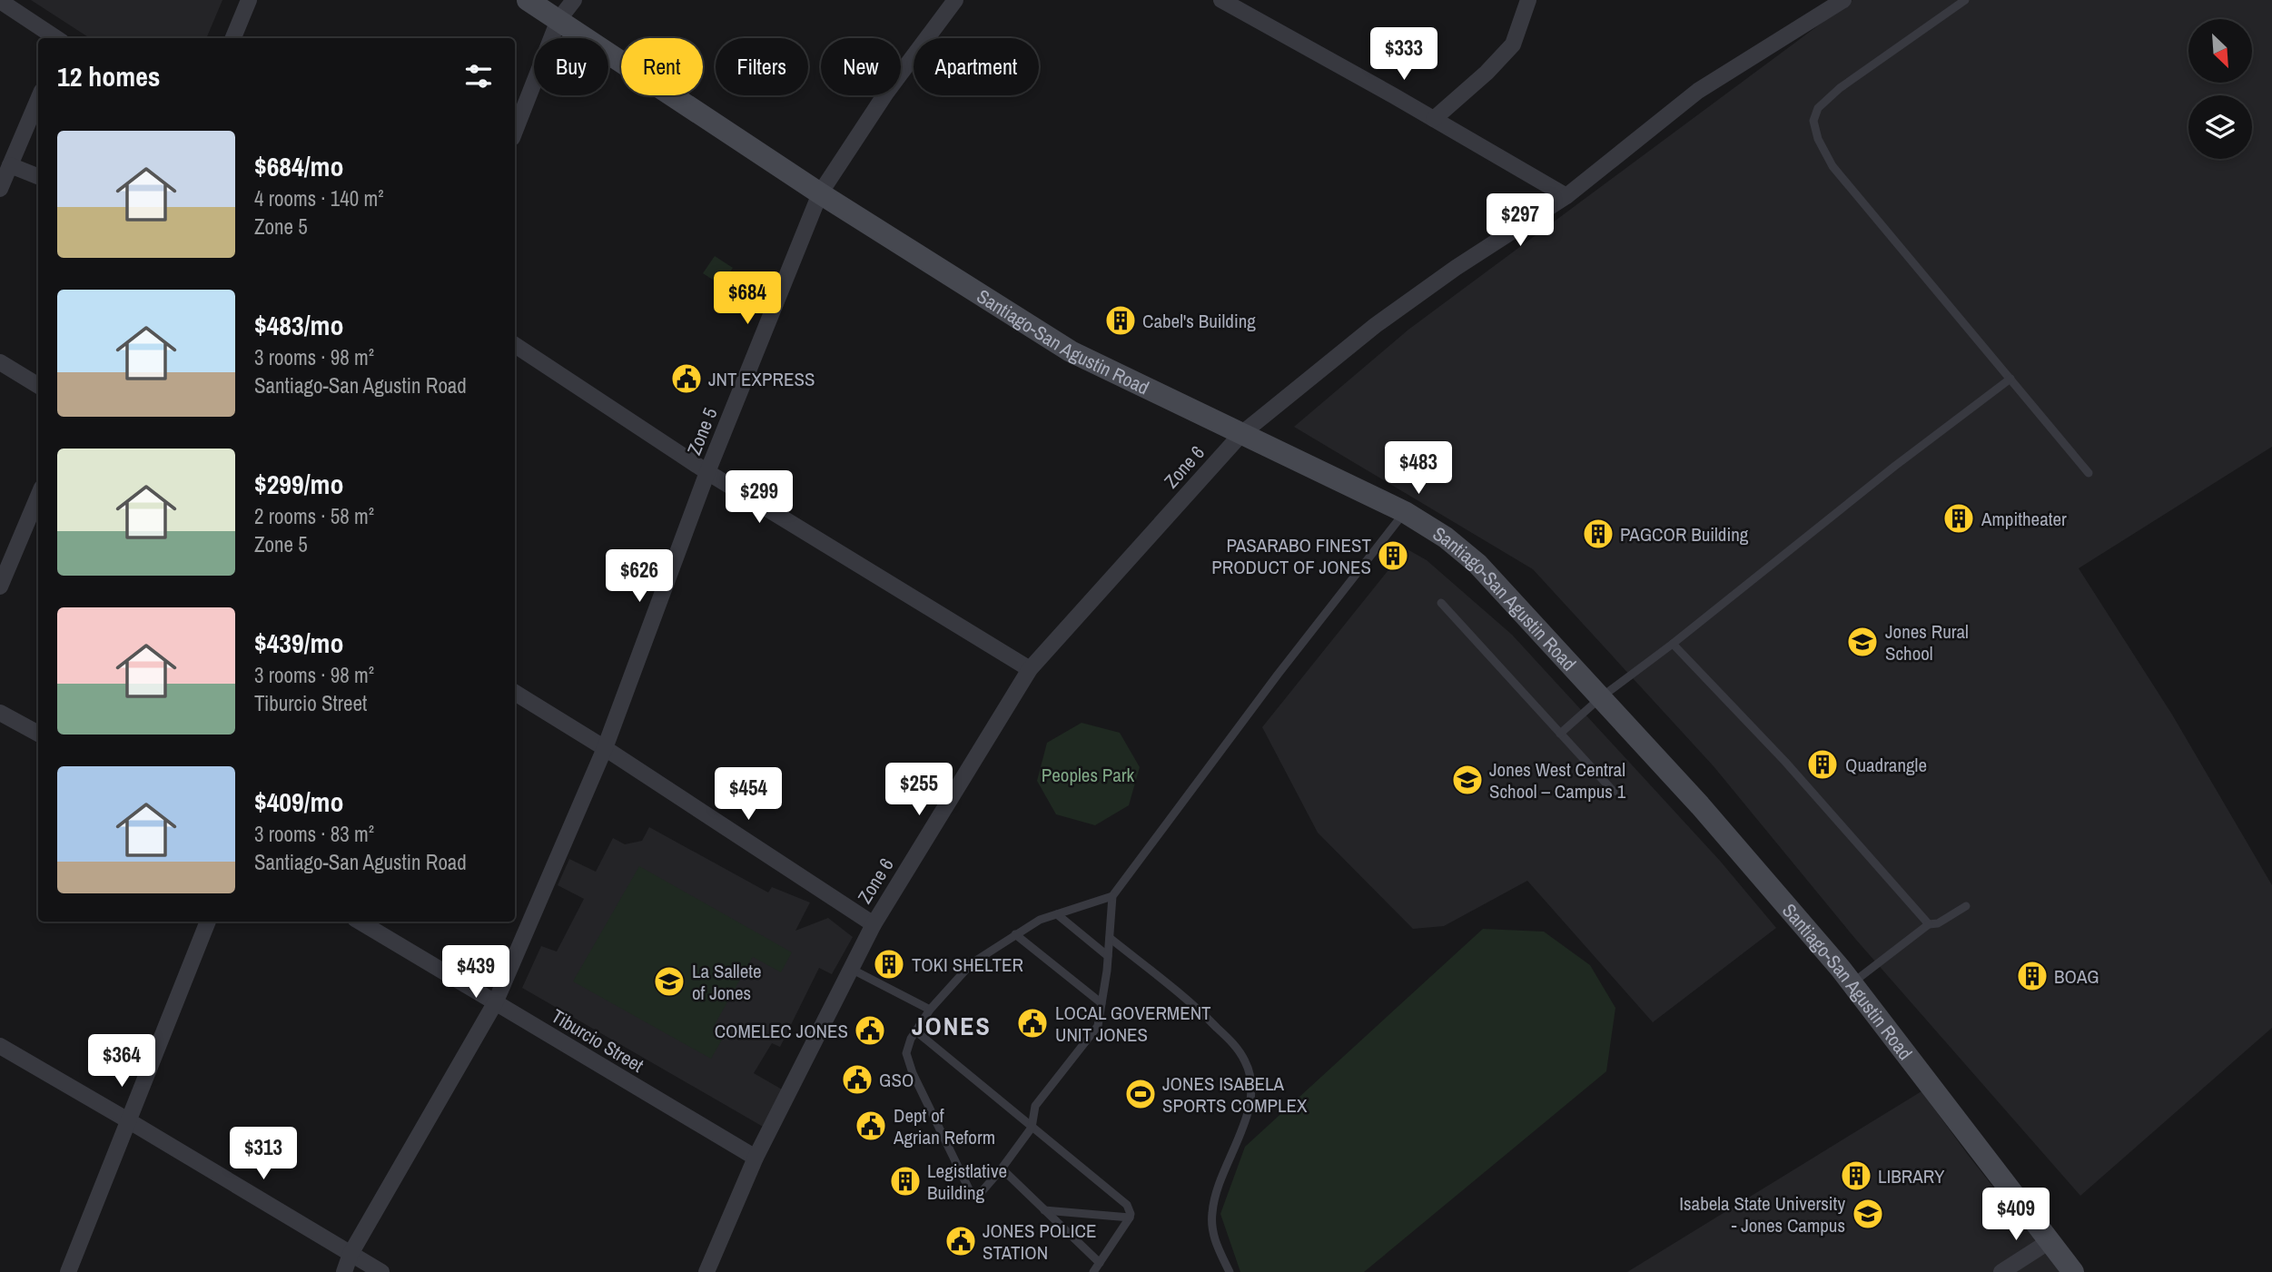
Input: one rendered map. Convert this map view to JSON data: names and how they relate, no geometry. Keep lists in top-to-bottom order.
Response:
{
  "streets": {
    "main road": ["Santiago-San Agustin Road"],
    "street": ["Zone 5", "Zone 6", "Tiburcio Street"]
  },
  "crossings": [
    ["Santiago-San Agustin Road", "Zone 5"],
    ["Santiago-San Agustin Road", "Zone 6"],
    ["Zone 5", "Tiburcio Street"],
    ["Zone 6", "Tiburcio Street"]
  ],
  "districts": ["JONES"],
  "parks": ["Peoples Park"],
  "places": {
    "building": [
      "Cabel's Building",
      "Ampitheater",
      "PAGCOR Building",
      "PASARABO FINEST PRODUCT OF JONES",
      "Quadrangle",
      "TOKI SHELTER",
      "BOAG",
      "LIBRARY",
      "Legistlative Building"
    ],
    "public building": [
      "JNT EXPRESS",
      "LOCAL GOVERMENT UNIT JONES",
      "COMELEC JONES",
      "GSO",
      "Dept of Agrian Reform",
      "JONES POLICE STATION"
    ],
    "school or university": [
      "Jones Rural School",
      "Jones West Central School – Campus 1",
      "La Sallete of Jones",
      "Isabela State University - Jones Campus"
    ],
    "sports": ["JONES ISABELA SPORTS COMPLEX"]
  },
  "north": "bottom right",
  "page": {
    "price": [
      "$333",
      "$297",
      "$684",
      "$483",
      "$299",
      "$626",
      "$255",
      "$454",
      "$439",
      "$364",
      "$313",
      "$409"
    ],
    "chip": [
      "Buy",
      "Rent",
      "Filters",
      "New",
      "Apartment"
    ],
    "heading": "12 homes",
    "list": [
      {
        "name": "$684/mo",
        "note": "4 rooms · 140 m² · Zone 5"
      },
      {
        "name": "$483/mo",
        "note": "3 rooms · 98 m² · Santiago-San Agustin Road"
      },
      {
        "name": "$299/mo",
        "note": "2 rooms · 58 m² · Zone 5"
      },
      {
        "name": "$439/mo",
        "note": "3 rooms · 98 m² · Tiburcio Street"
      },
      {
        "name": "$409/mo",
        "note": "3 rooms · 83 m² · Santiago-San Agustin Road"
      }
    ]
  }
}
